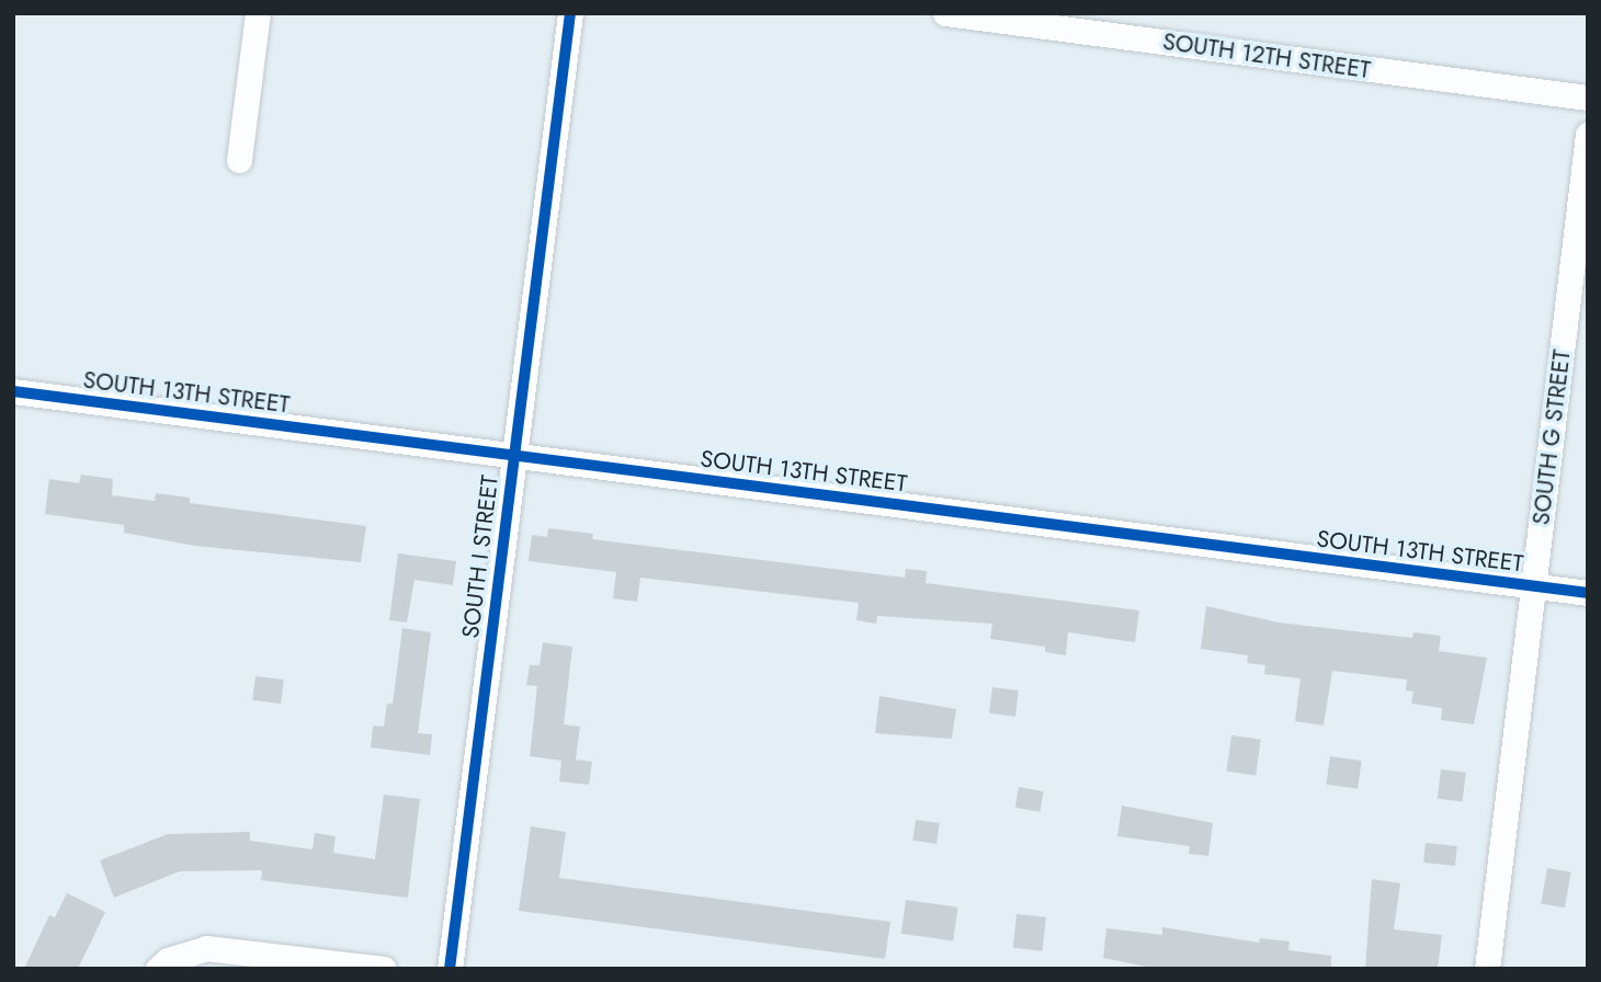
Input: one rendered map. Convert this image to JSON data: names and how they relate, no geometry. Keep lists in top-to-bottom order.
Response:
{
  "streets": {
    "street": [
      "SOUTH 12TH STREET",
      "SOUTH 13TH STREET",
      "SOUTH G STREET",
      "SOUTH I STREET"
    ]
  },
  "crossings": [
    ["SOUTH 13TH STREET", "SOUTH G STREET"],
    ["SOUTH 13TH STREET", "SOUTH I STREET"]
  ]
}
